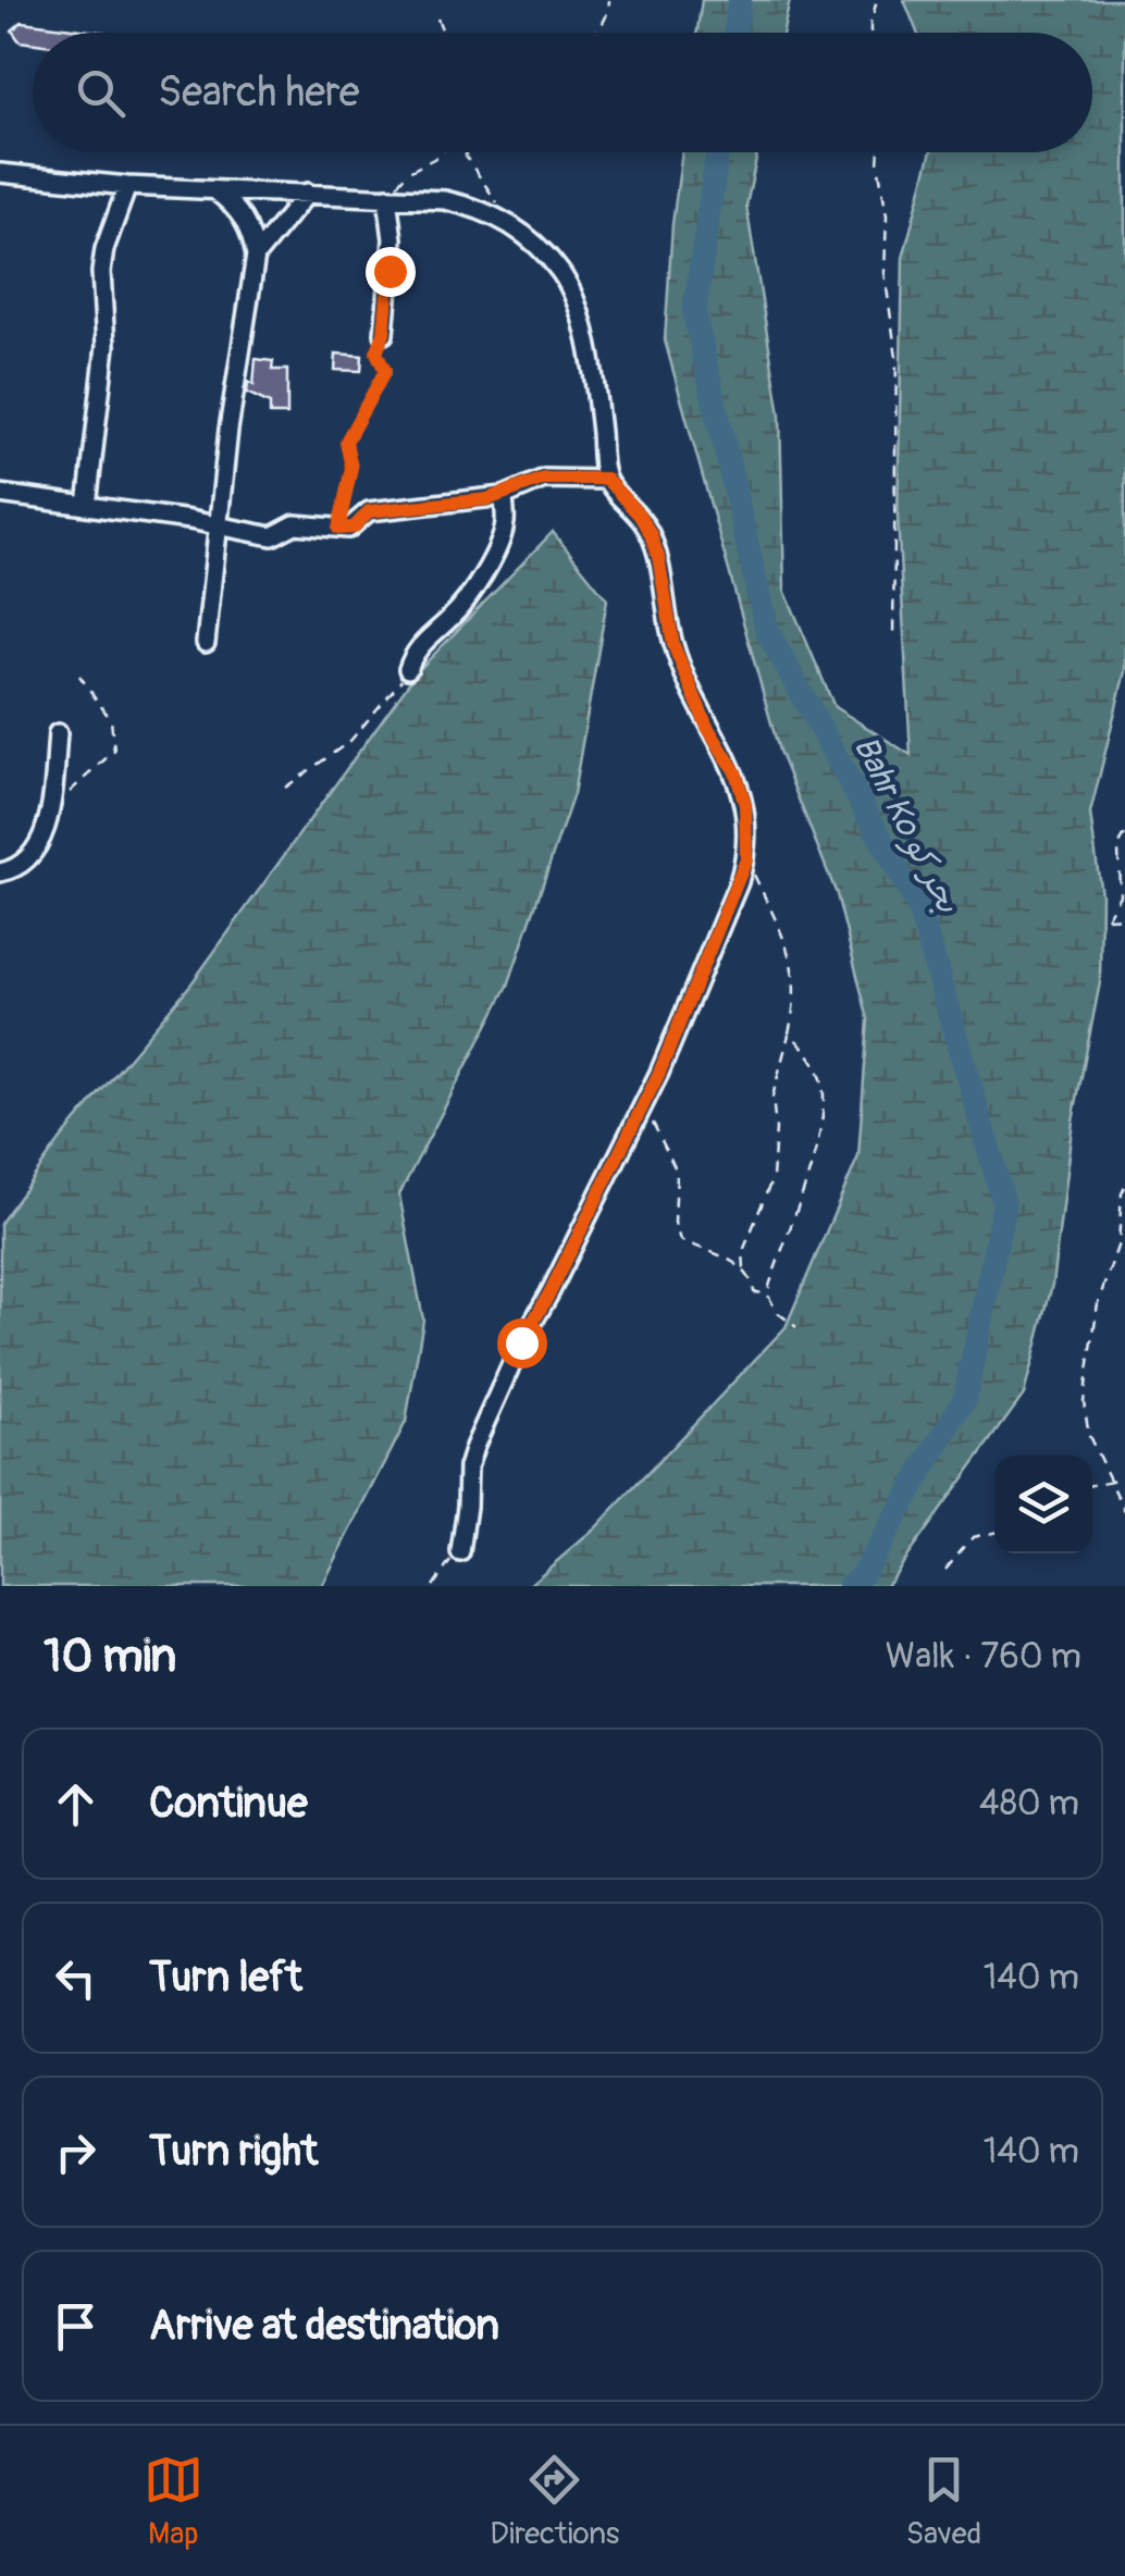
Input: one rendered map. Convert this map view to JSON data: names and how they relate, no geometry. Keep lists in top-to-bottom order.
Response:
{
  "water": ["Bahr Ko بحر كو"],
  "page": {
    "search": "Search here",
    "heading": ["10 min", "Walk · 760 m"],
    "list": [
      ["Continue", "480 m"],
      ["Turn left", "140 m"],
      ["Turn right", "140 m"],
      "Arrive at destination"
    ],
    "nav": ["Map", "Directions", "Saved"]
  }
}
